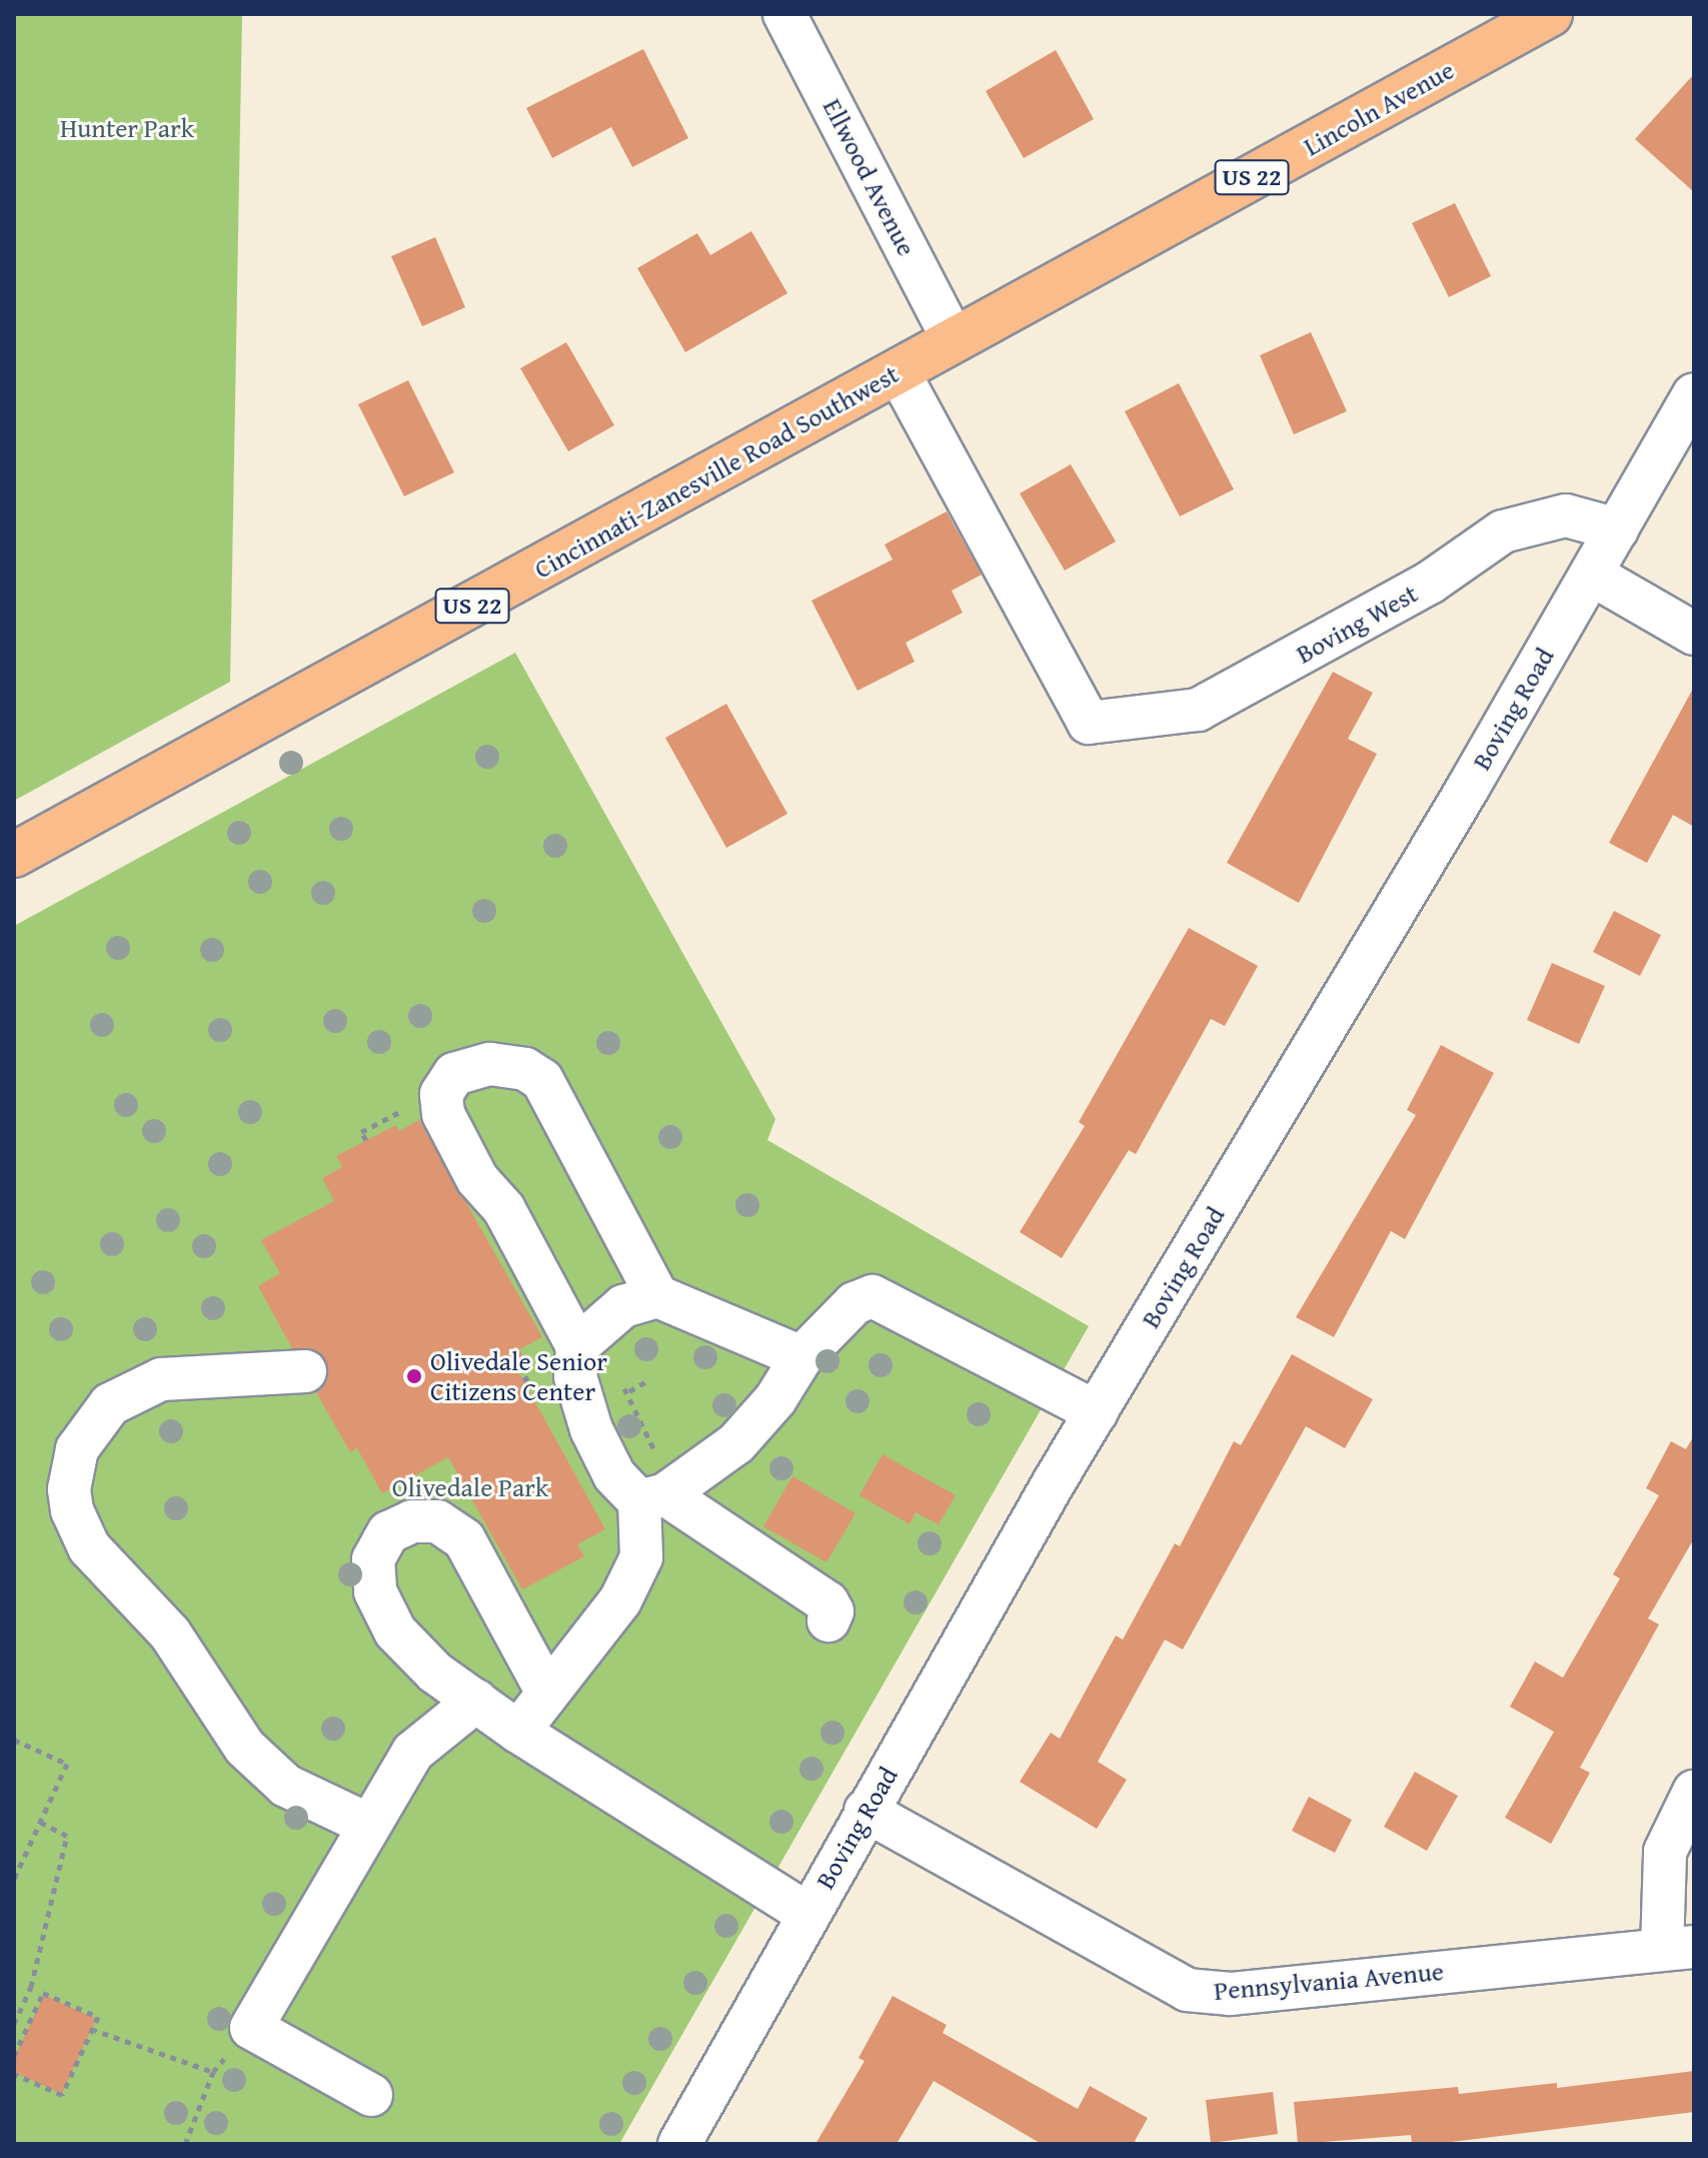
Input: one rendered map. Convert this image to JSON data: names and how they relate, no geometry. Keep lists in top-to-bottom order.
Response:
{
  "streets": {
    "main road": ["Lincoln Avenue", "US 22", "Cincinnati-Zanesville Road Southwest"],
    "street": [
      "Ellwood Avenue",
      "Boving West",
      "Boving Road",
      "Pennsylvania Avenue"
    ]
  },
  "crossings": [
    ["Lincoln Avenue", "Ellwood Avenue"],
    ["Lincoln Avenue", "Cincinnati-Zanesville Road Southwest"],
    ["Ellwood Avenue", "Cincinnati-Zanesville Road Southwest"],
    ["Cincinnati-Zanesville Road Southwest", "Boving West"],
    ["Boving West", "Boving Road"],
    ["Boving Road", "Pennsylvania Avenue"]
  ],
  "parks": ["Hunter Park", "Olivedale Park"],
  "places": ["Olivedale Senior Citizens Center"]
}
